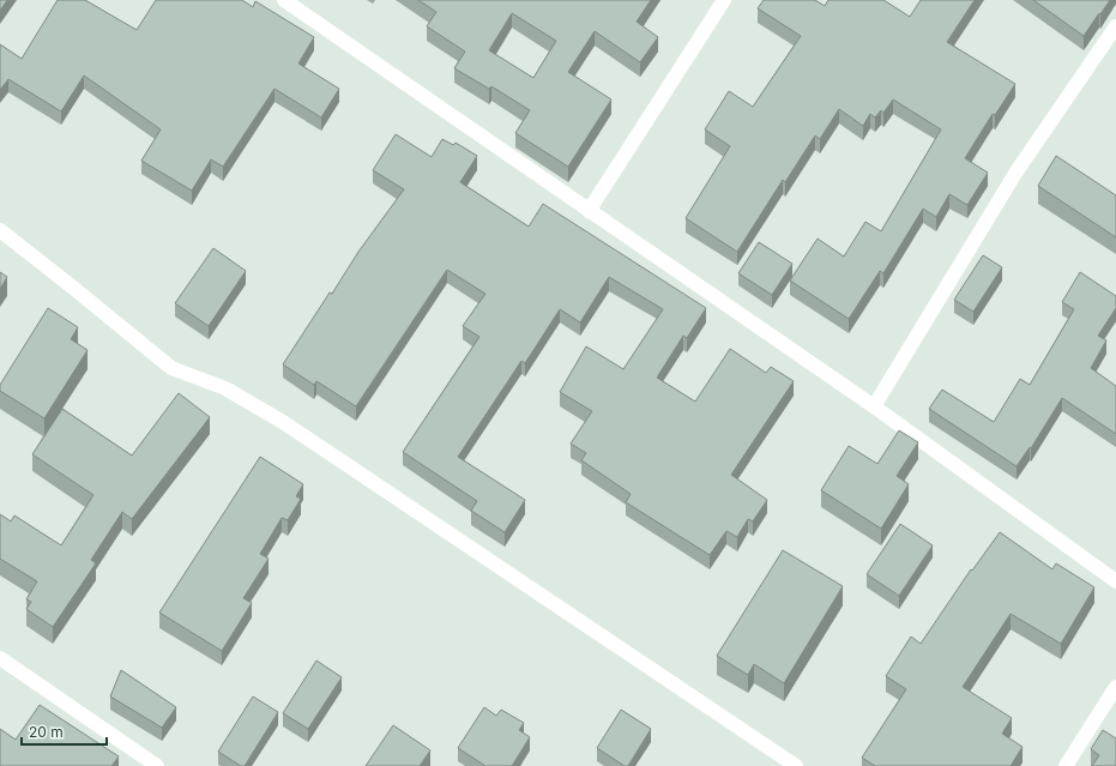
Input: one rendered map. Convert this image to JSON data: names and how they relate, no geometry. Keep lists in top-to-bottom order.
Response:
{
  "scale_bar": "20 m"
}
